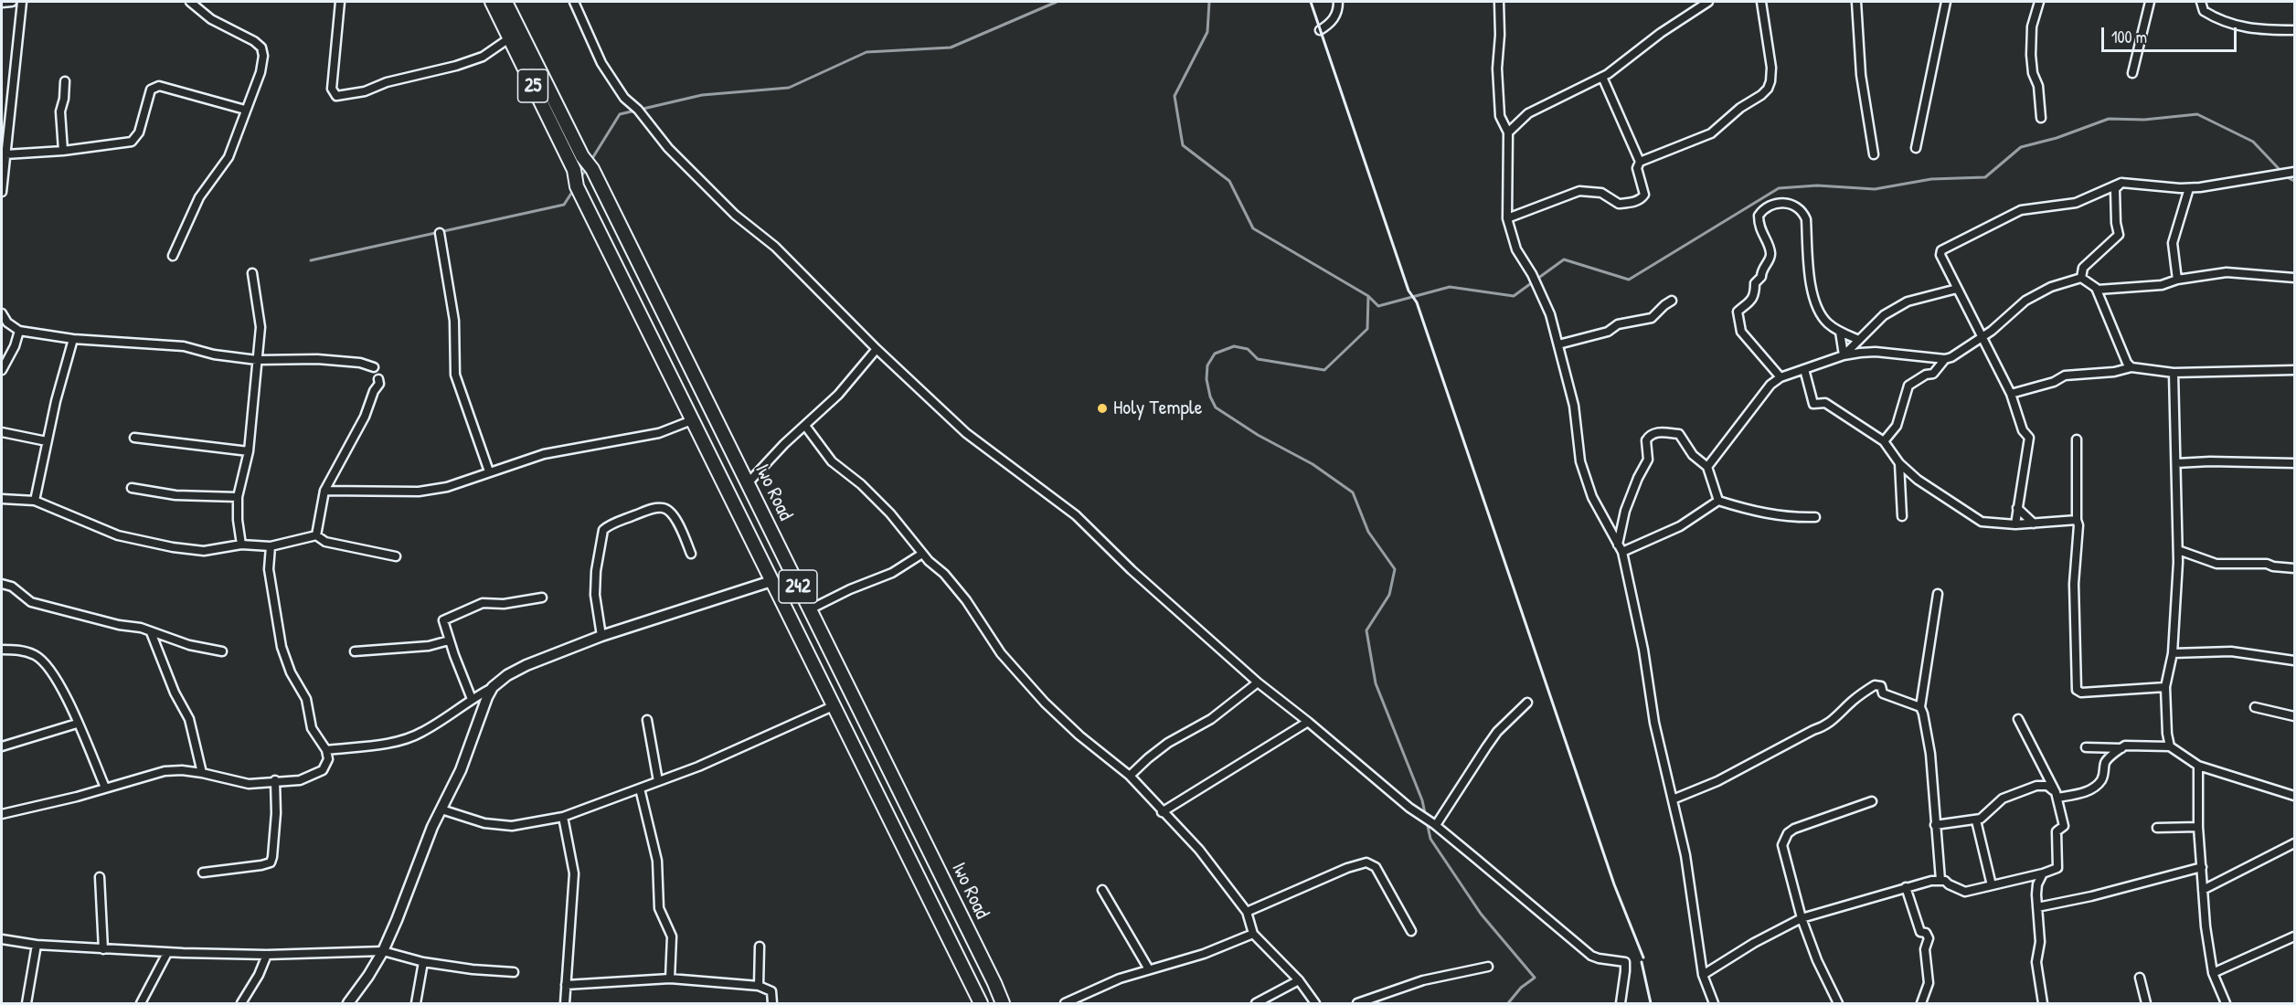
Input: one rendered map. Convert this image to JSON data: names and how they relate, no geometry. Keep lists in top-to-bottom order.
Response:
{
  "streets": {
    "main road": ["25", "Iwo Road", "242"]
  },
  "places": ["Holy Temple"],
  "scale_bar": "100 m"
}
